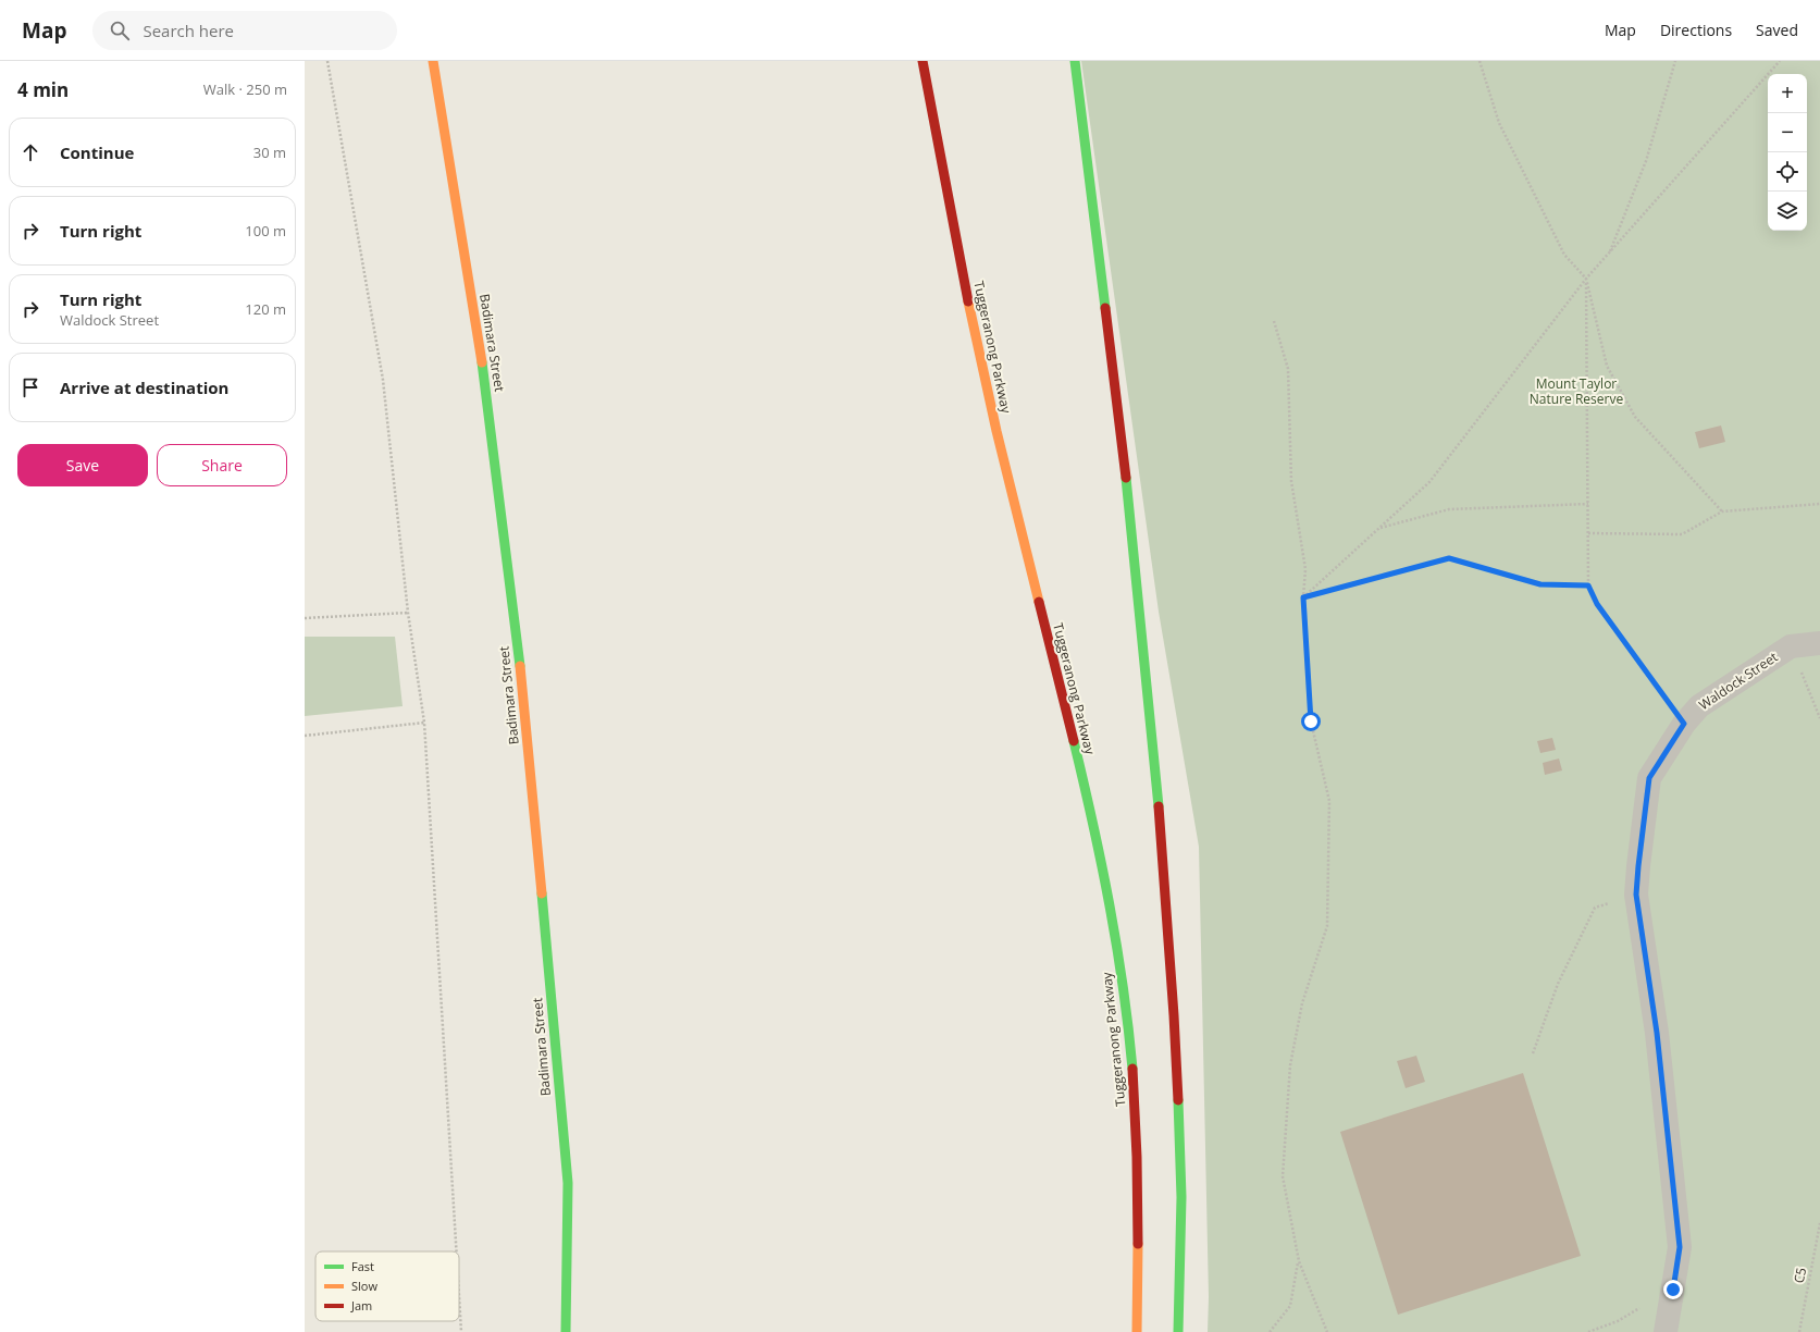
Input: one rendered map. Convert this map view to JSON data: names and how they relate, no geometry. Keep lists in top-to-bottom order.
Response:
{
  "streets": {
    "main road": ["Badimara Street", "Tuggeranong Parkway"],
    "street": ["Waldock Street"],
    "path": ["C5"]
  },
  "parks": ["Mount Taylor Nature Reserve"],
  "legend": ["Fast", "Slow", "Jam"],
  "page": {
    "header": "Map",
    "search": "Search here",
    "nav": ["Map", "Directions", "Saved"],
    "heading": ["4 min", "Walk · 250 m"],
    "map_buttons": ["+", "−"],
    "list": [
      ["Continue", "30 m"],
      ["Turn right", "100 m"],
      ["Turn right", "Waldock Street", "120 m"],
      "Arrive at destination"
    ],
    "buttons": ["Save", "Share"]
  }
}
